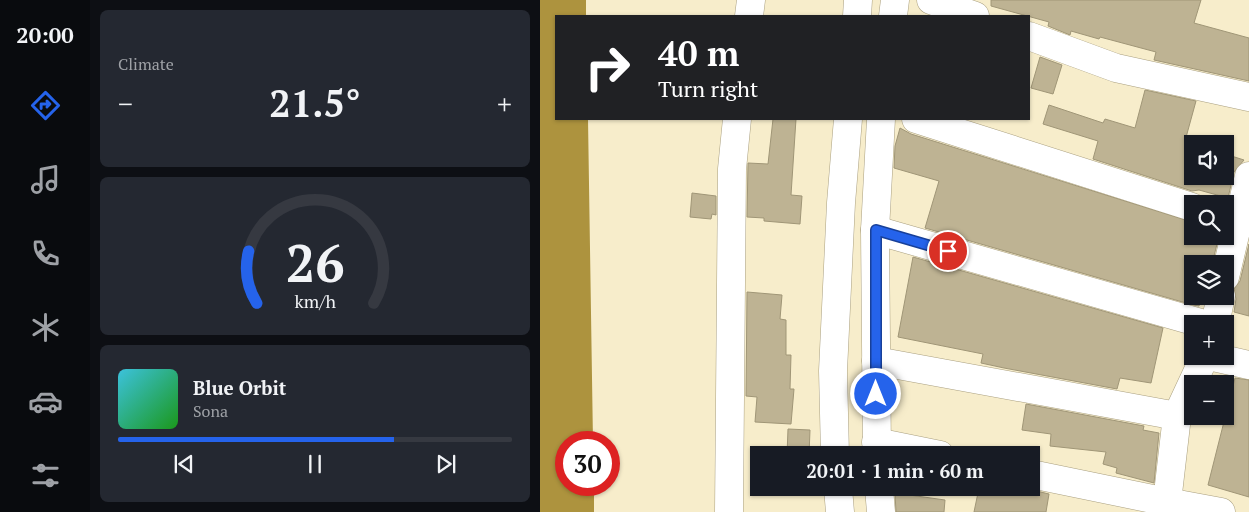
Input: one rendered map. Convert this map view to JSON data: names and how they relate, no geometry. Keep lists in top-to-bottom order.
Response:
{
  "page": {
    "tabs": "20:00",
    "tile": "Climate",
    "turn": ["40 m", "Turn right"],
    "heat": ["−", "21.5°", "+"],
    "map_buttons": ["+", "−"],
    "song": ["Blue Orbit", "Sona"],
    "limit": "30",
    "trip": "20:01 · 1 min · 60 m",
    "gauge": ["26", "km/h"]
  }
}
